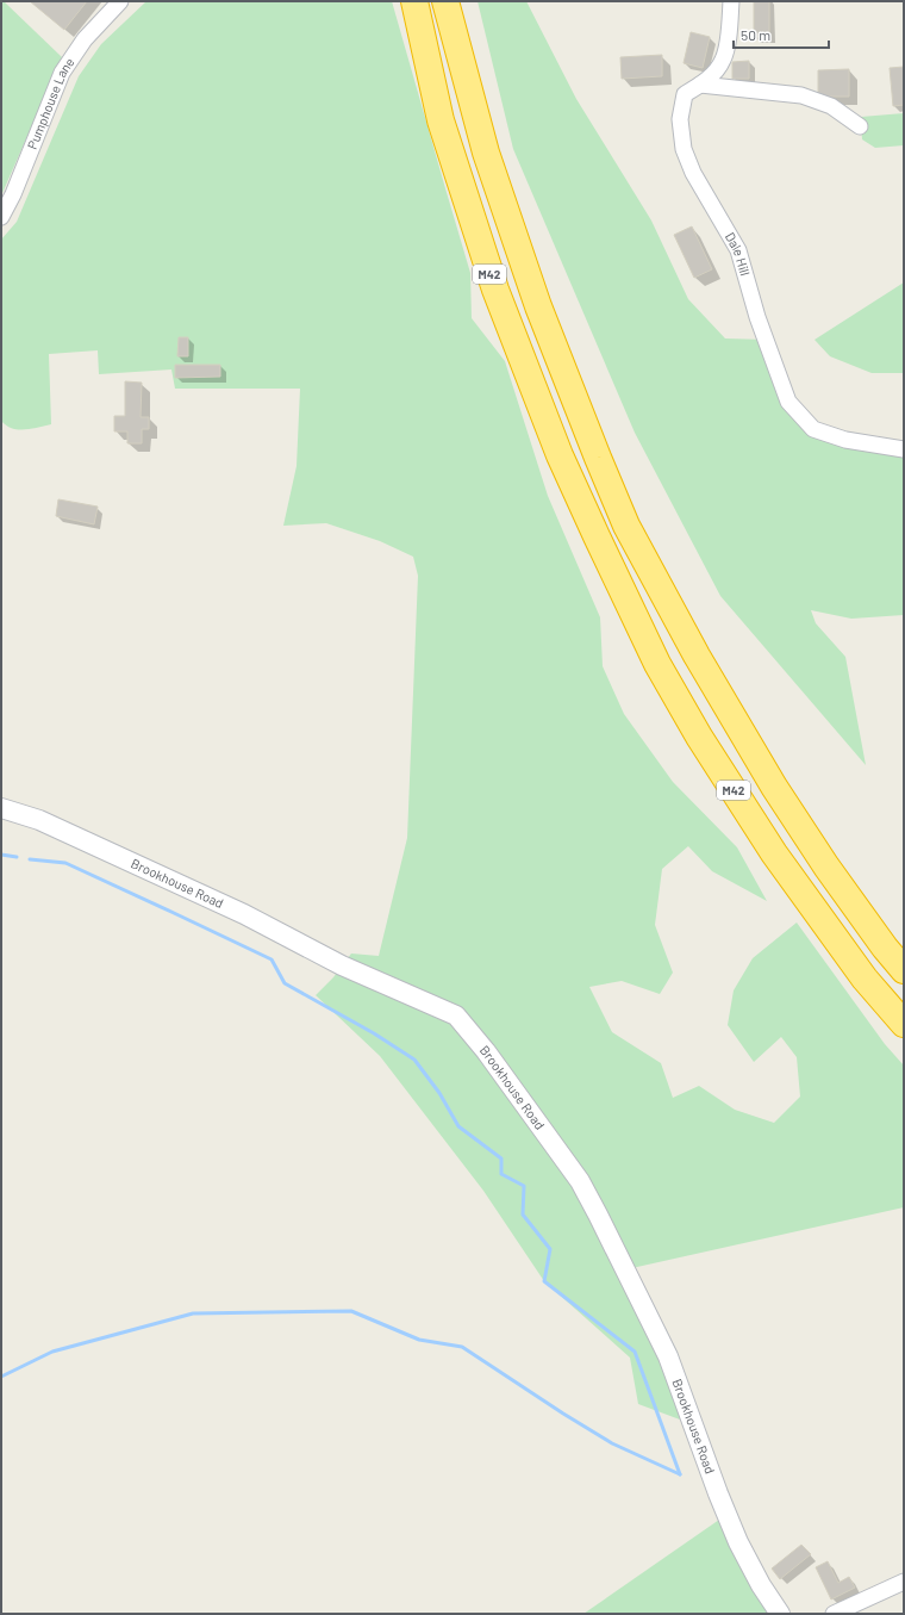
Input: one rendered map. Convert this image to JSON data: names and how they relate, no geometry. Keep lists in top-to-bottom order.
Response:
{
  "streets": {
    "highway": ["M42"],
    "street": ["Pumphouse Lane", "Dale Hill", "Brookhouse Road"]
  },
  "scale_bar": "50 m"
}
